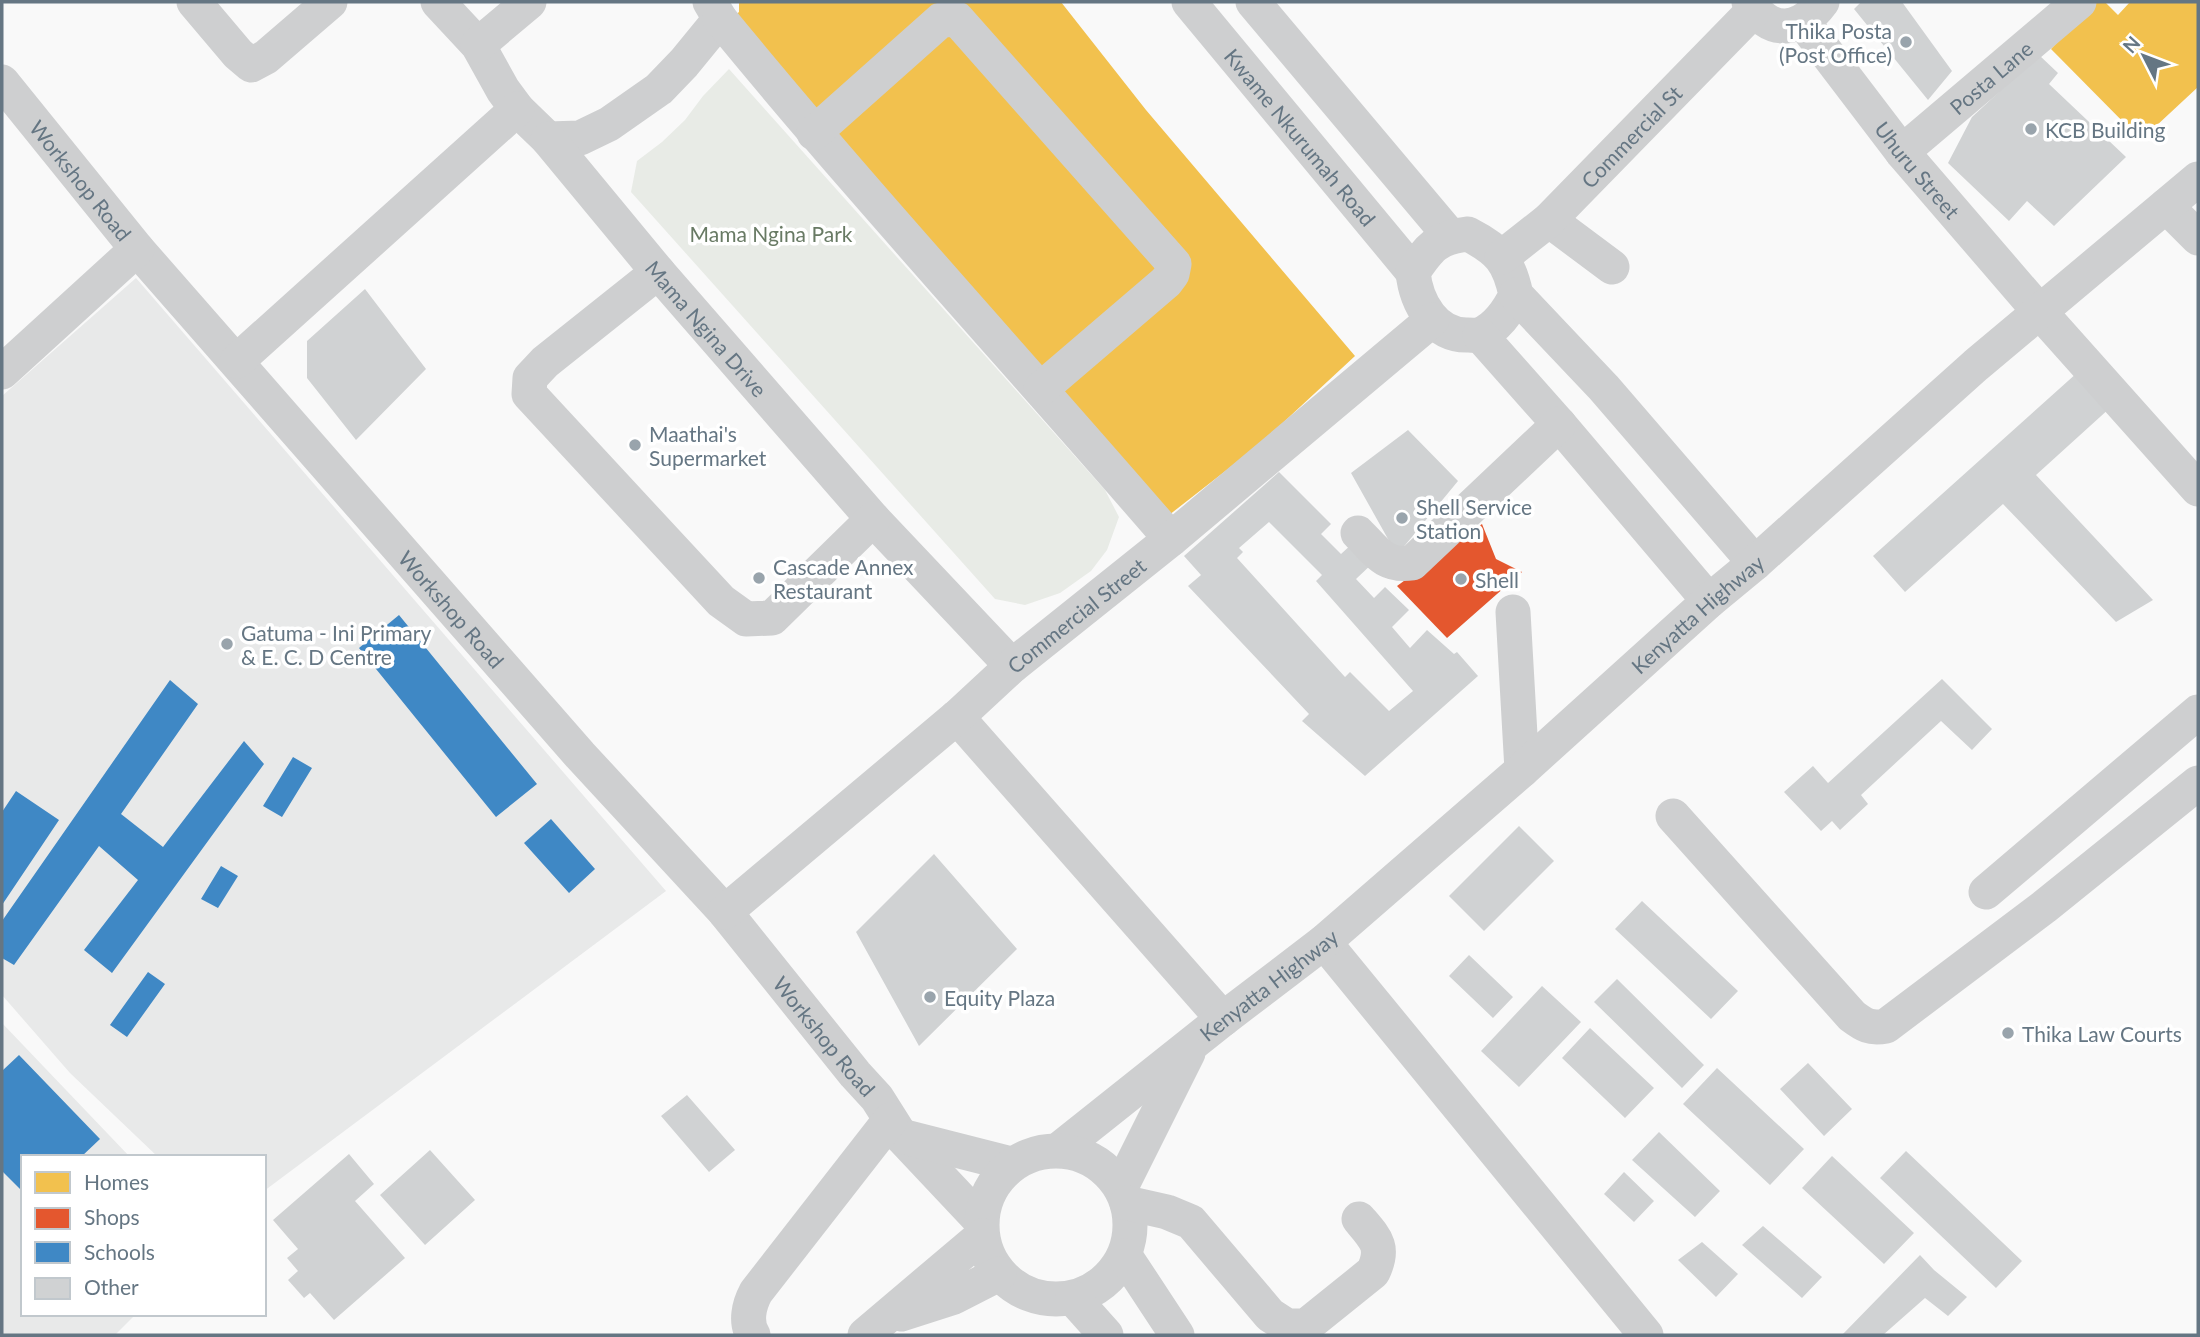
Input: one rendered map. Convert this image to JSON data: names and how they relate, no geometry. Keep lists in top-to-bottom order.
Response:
{
  "streets": {
    "street": [
      "Posta Lane",
      "Commercial St",
      "Kwame Nkurumah Road",
      "Uhuru Street",
      "Workshop Road",
      "Mama Ngina Drive",
      "Kenyatta Highway",
      "Commercial Street"
    ]
  },
  "crossings": [
    ["Posta Lane", "Uhuru Street"],
    ["Commercial St", "Kwame Nkurumah Road"],
    ["Commercial St", "Commercial Street"],
    ["Kwame Nkurumah Road", "Commercial Street"],
    ["Uhuru Street", "Kenyatta Highway"],
    ["Workshop Road", "Kenyatta Highway"],
    ["Workshop Road", "Commercial Street"],
    ["Mama Ngina Drive", "Commercial Street"]
  ],
  "parks": ["Mama Ngina Park"],
  "places": [
    "Thika Posta (Post Office)",
    "KCB Building",
    "Maathai's Supermarket",
    "Shell Service Station",
    "Cascade Annex Restaurant",
    "Shell",
    "Gatuma - Ini Primary & E. C. D Centre",
    "Equity Plaza",
    "Thika Law Courts"
  ],
  "legend": [
    "Homes",
    "Shops",
    "Schools",
    "Other"
  ],
  "north": "top left"
}
